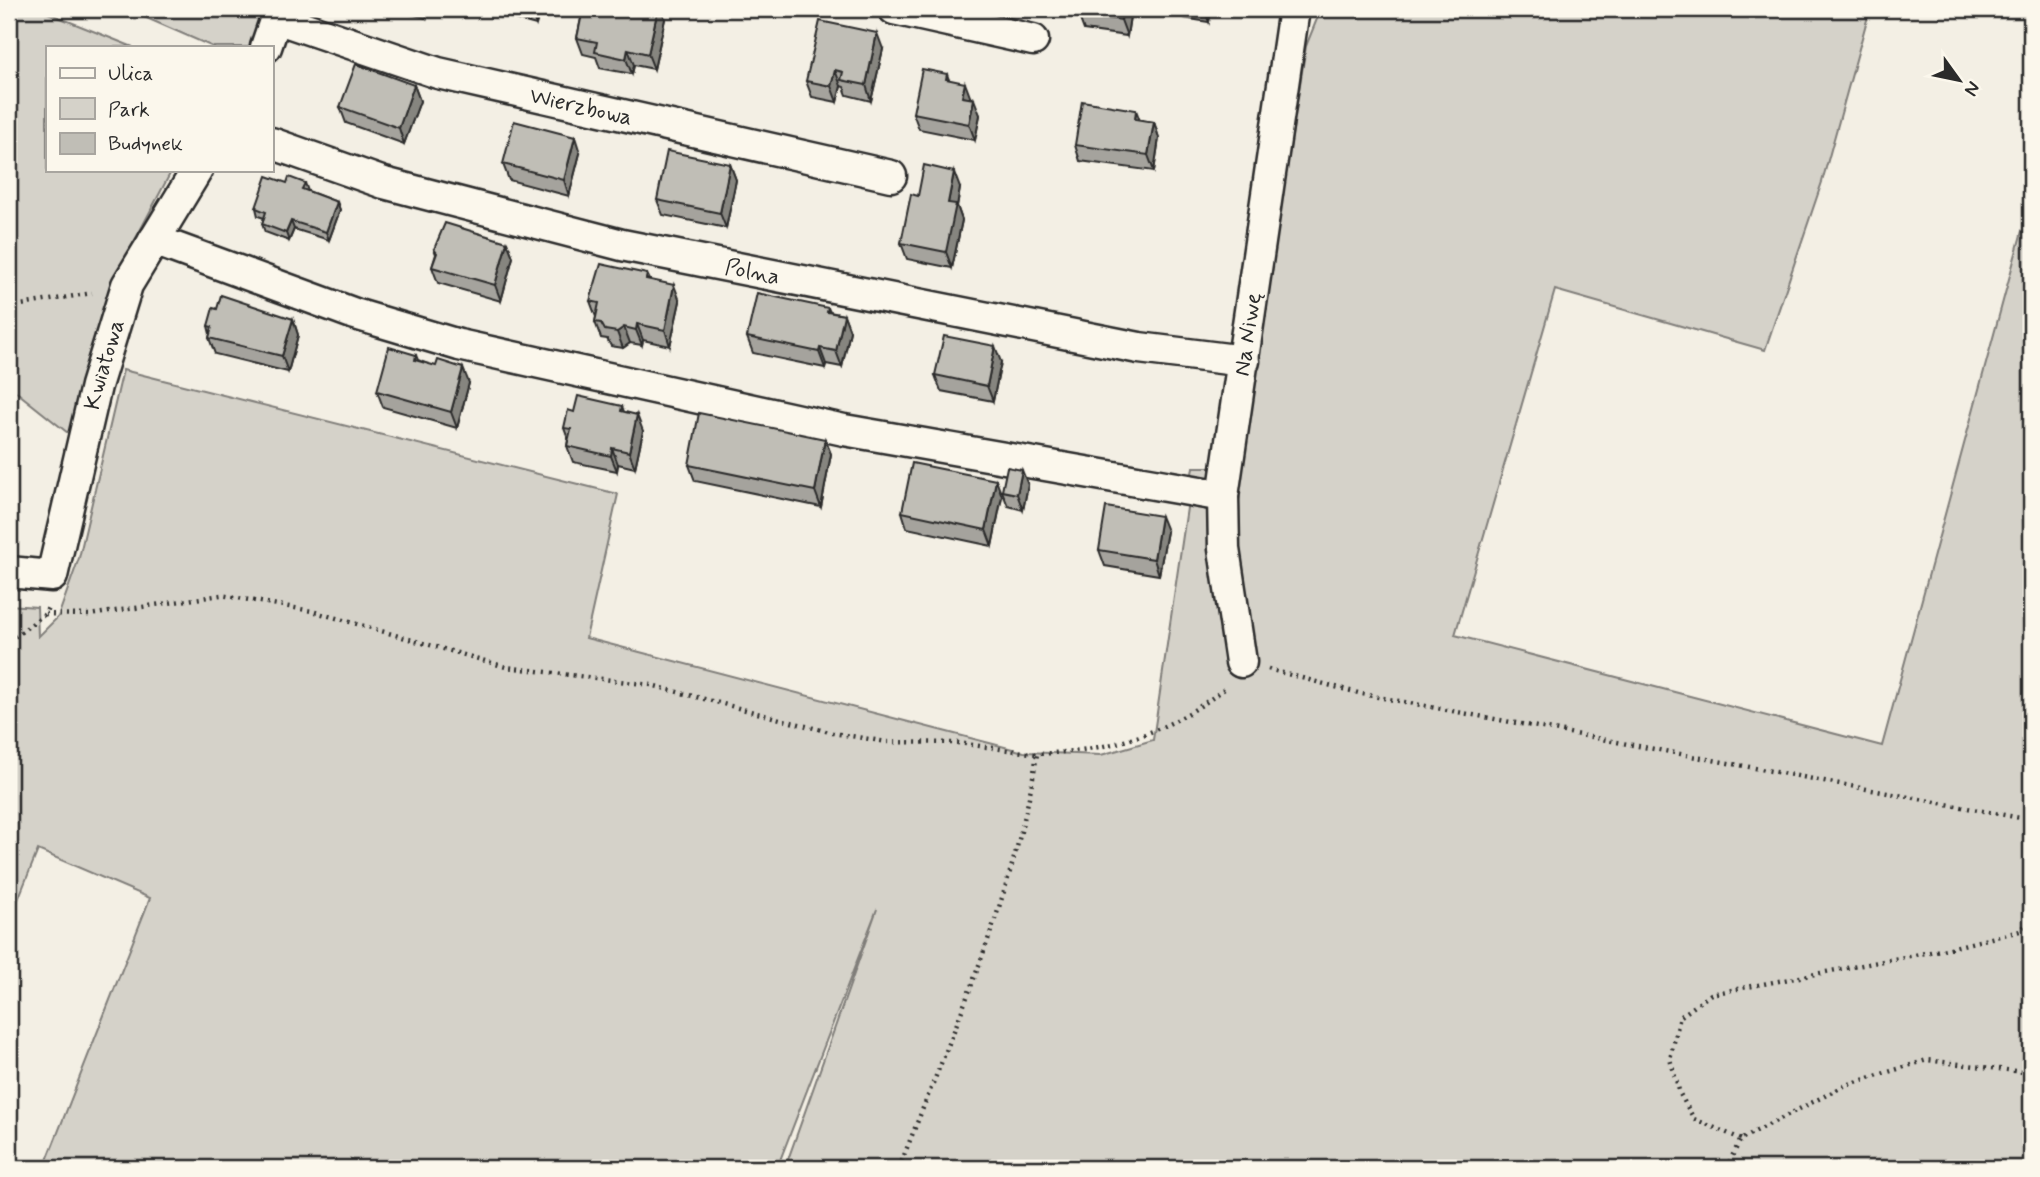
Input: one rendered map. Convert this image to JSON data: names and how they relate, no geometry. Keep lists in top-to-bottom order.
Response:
{
  "streets": {
    "street": [
      "Wierzbowa",
      "Polna",
      "Na Niwę",
      "Kwiatowa"
    ]
  },
  "crossings": [
    ["Polna", "Na Niwę"]
  ],
  "legend": ["Ulica", "Park", "Budynek"],
  "north": "bottom right"
}
